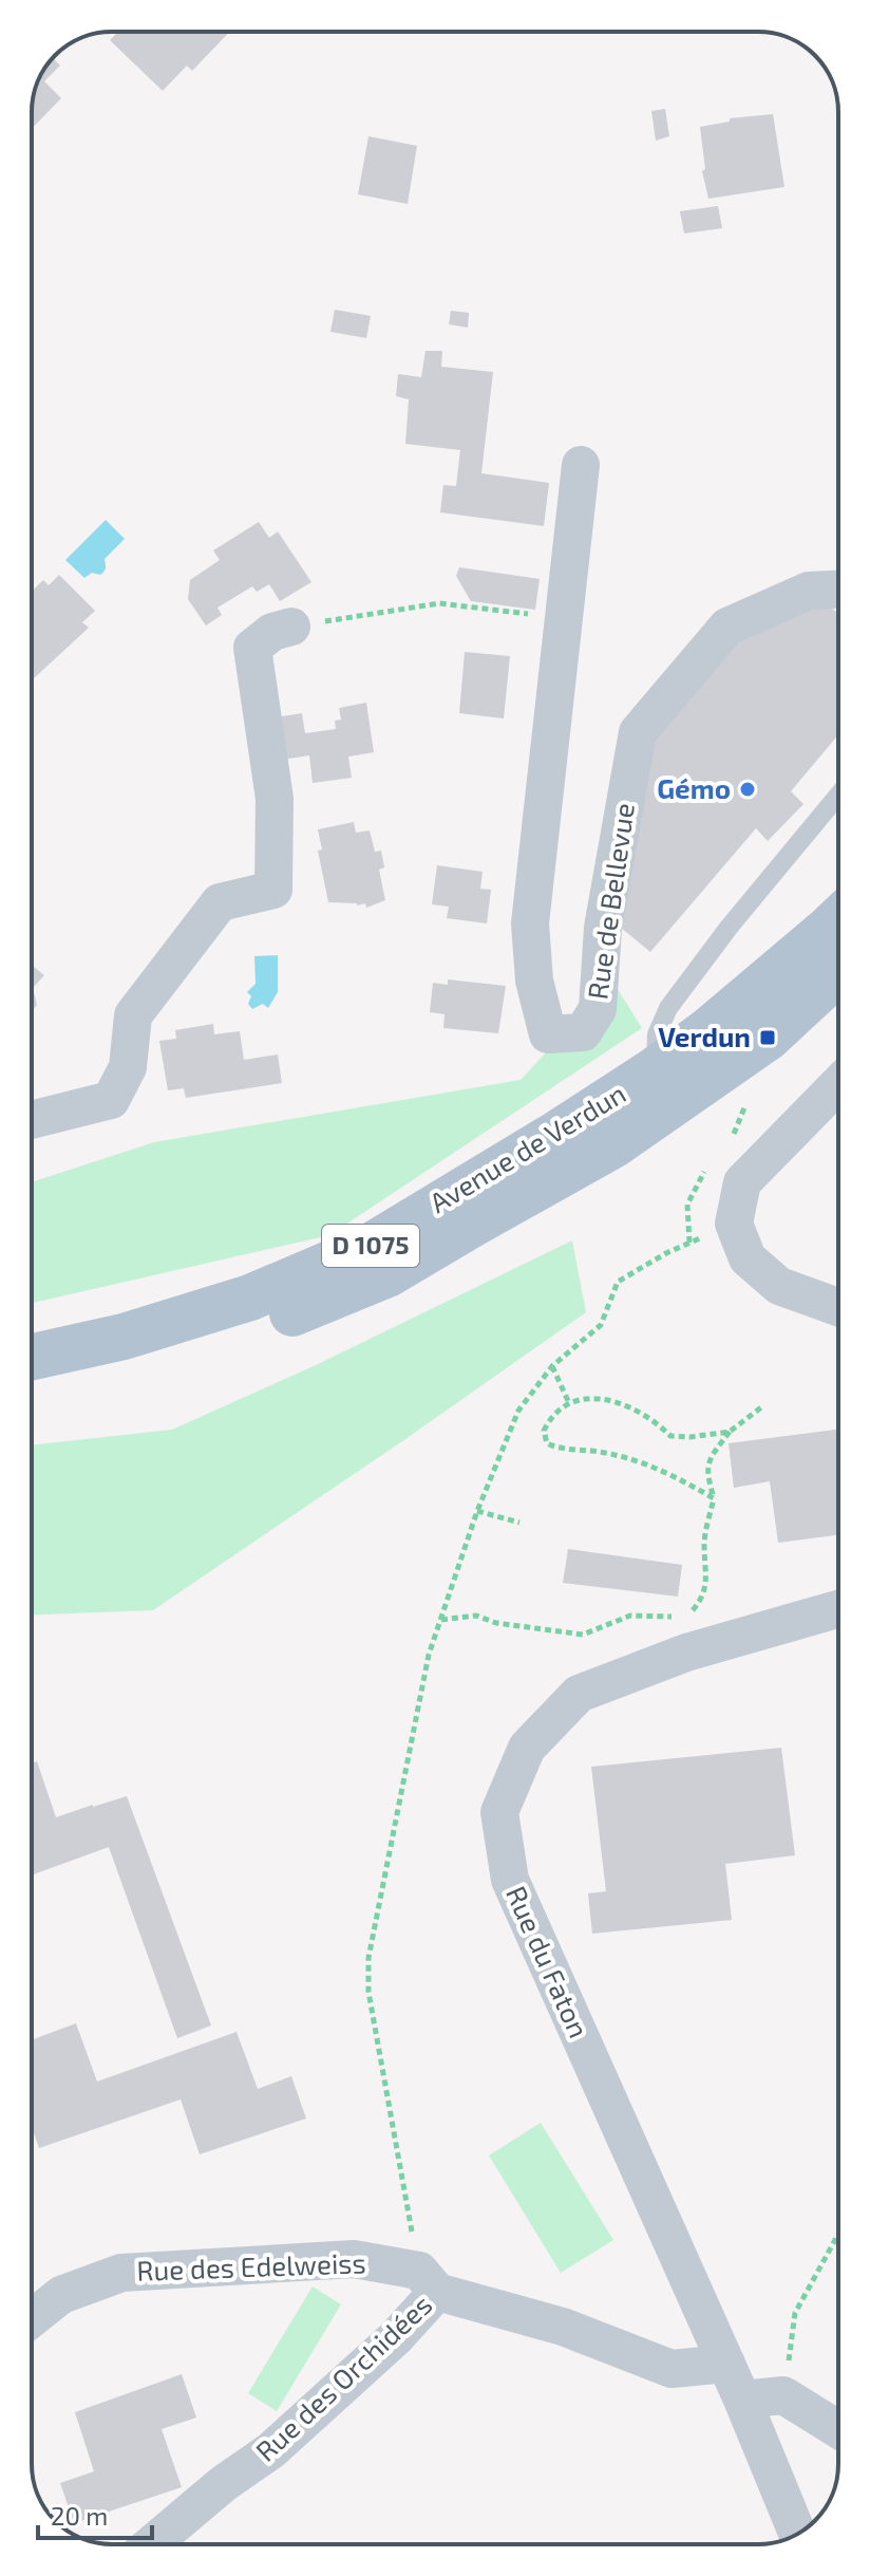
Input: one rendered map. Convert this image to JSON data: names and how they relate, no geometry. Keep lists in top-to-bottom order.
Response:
{
  "streets": {
    "main road": ["Avenue de Verdun", "D 1075"],
    "street": [
      "Rue de Bellevue",
      "Rue du Faton",
      "Rue des Edelweiss",
      "Rue des Orchidées"
    ]
  },
  "crossings": [
    ["Rue du Faton", "Rue des Orchidées"],
    ["Rue des Edelweiss", "Rue des Orchidées"]
  ],
  "places": {
    "other": ["Gémo"],
    "transit": ["Verdun"]
  },
  "scale_bar": "20 m"
}
